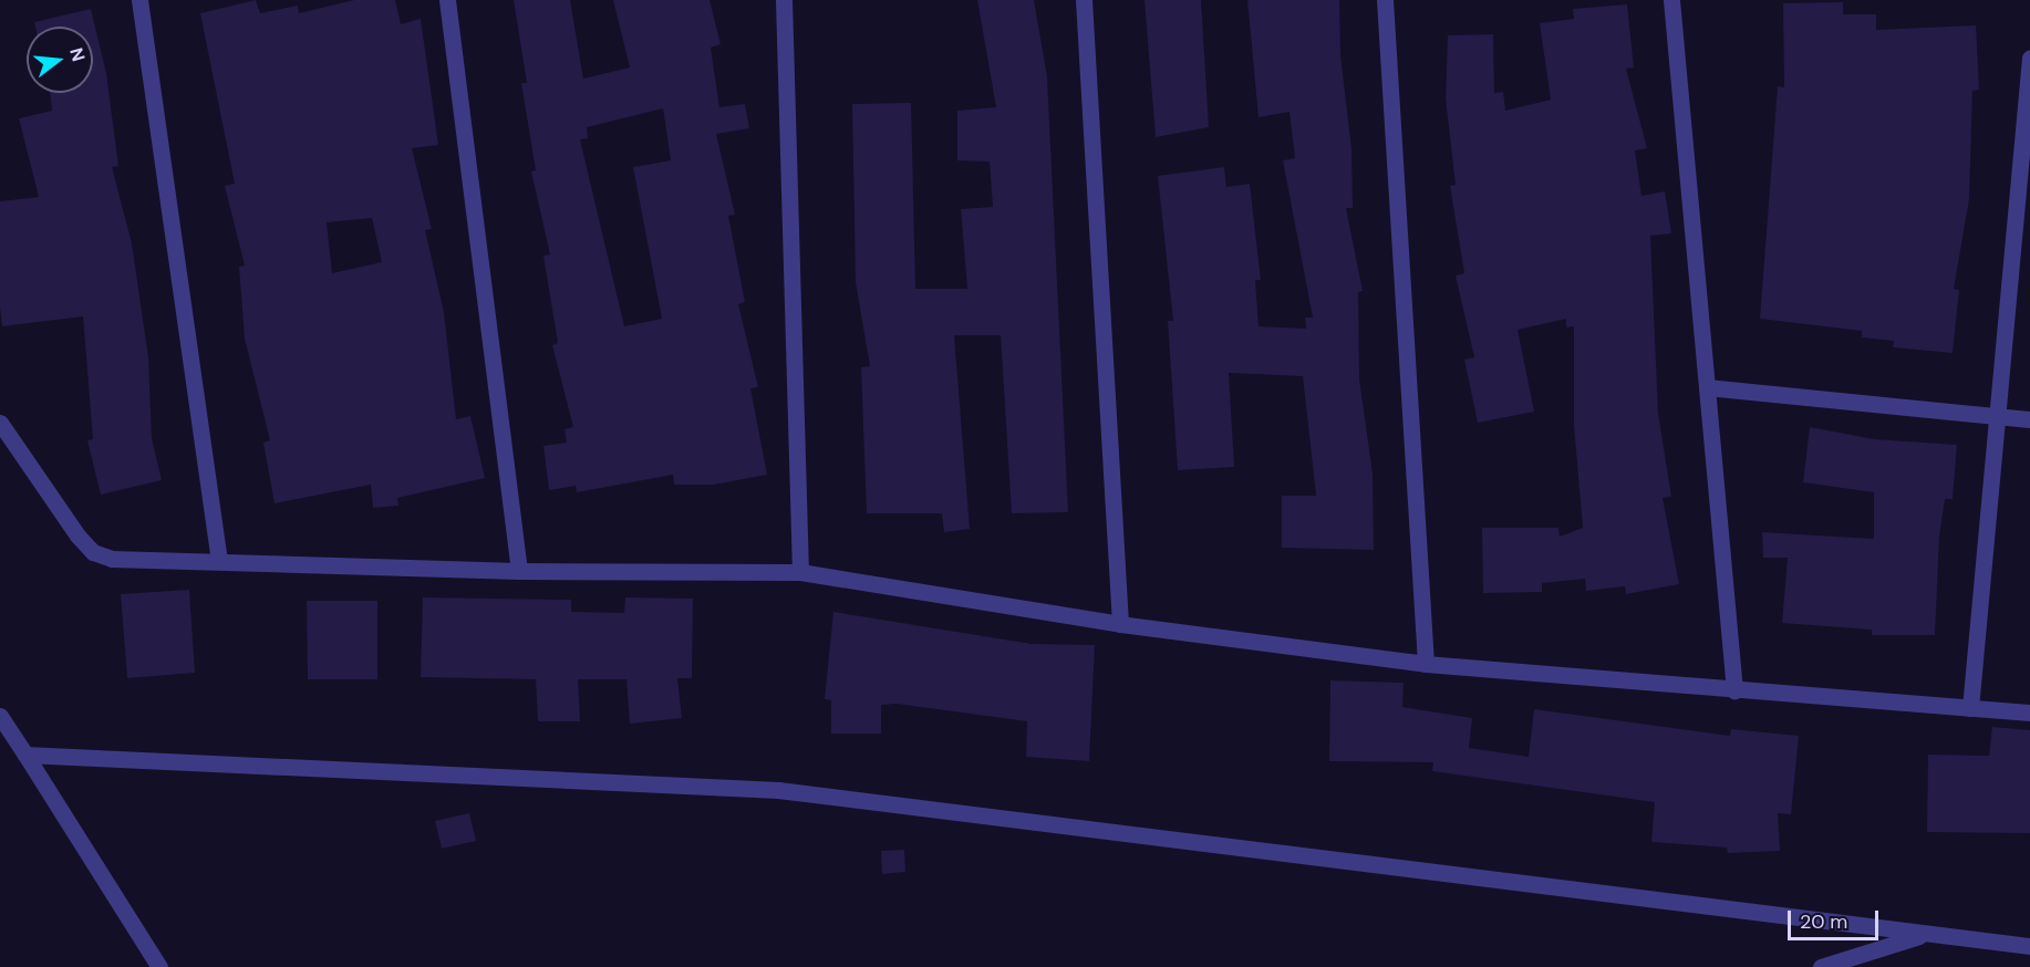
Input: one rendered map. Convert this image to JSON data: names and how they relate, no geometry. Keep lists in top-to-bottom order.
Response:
{
  "scale_bar": "20 m",
  "north": "right"
}
